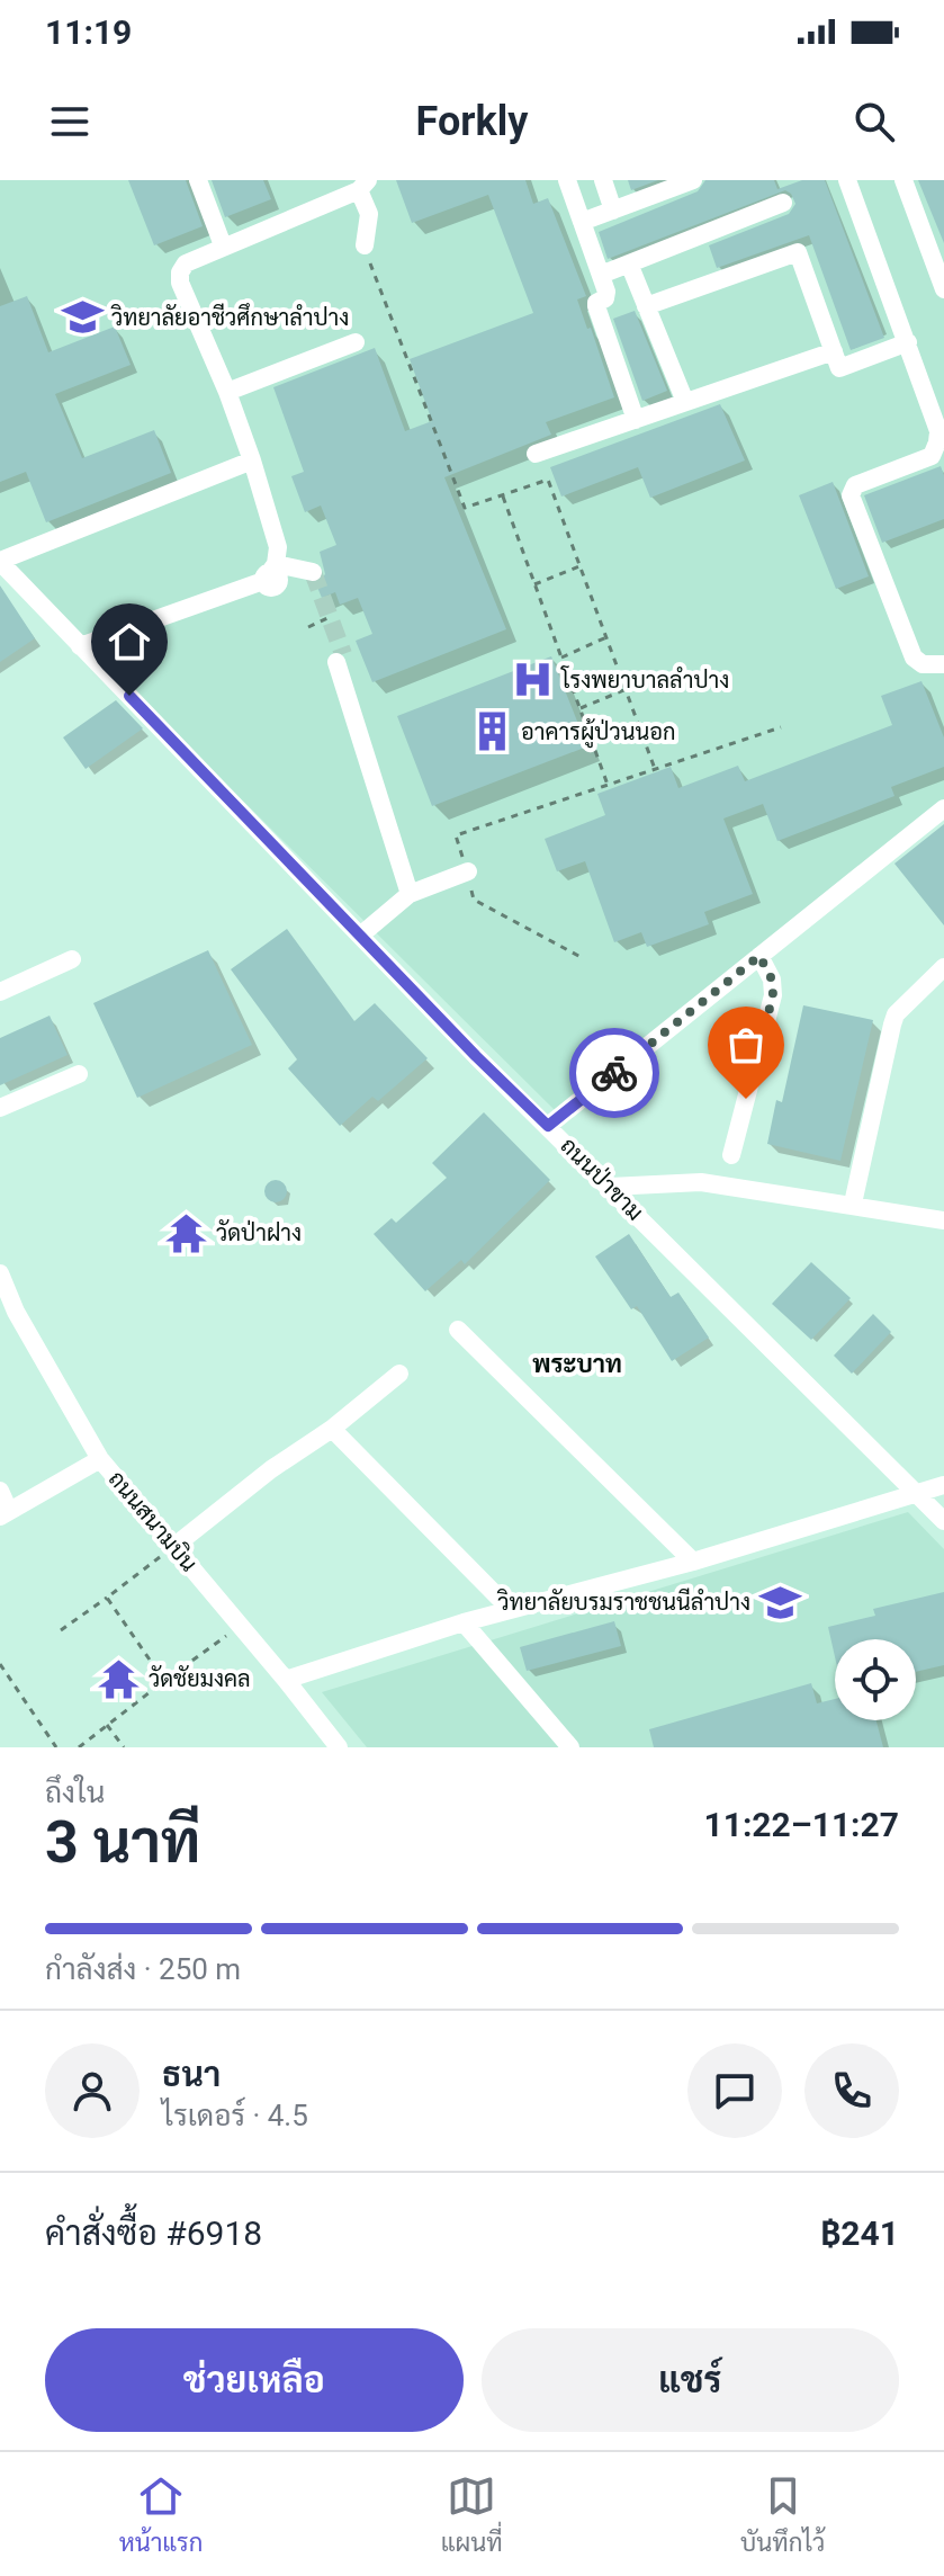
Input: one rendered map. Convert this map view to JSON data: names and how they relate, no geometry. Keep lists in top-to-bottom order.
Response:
{
  "streets": {
    "street": ["ถนนป่าขาม", "ถนนสนามบิน"]
  },
  "districts": ["พระบาท"],
  "places": {
    "school or university": ["วิทยาลัยอาชีวศึกษาลำปาง", "วิทยาลัยบรมราชชนนีลำปาง"],
    "hospital": ["โรงพยาบาลลำปาง"],
    "building": ["อาคารผู้ป่วนนอก"],
    "temple": ["วัดป่าฝาง", "วัดชัยมงคล"]
  },
  "page": {
    "status": "11:19",
    "header": "Forkly",
    "heading": ["3 นาที", "ถึงใน", "11:22–11:27"],
    "panel": [
      "ธนา",
      "ไรเดอร์ · 4.5",
      "คำสั่งซื้อ #6918",
      "฿241"
    ],
    "bar": "กำลังส่ง · 250 m",
    "buttons": ["ช่วยเหลือ", "แชร์"],
    "tabs": ["หน้าแรก", "แผนที่", "บันทึกไว้"]
  }
}
